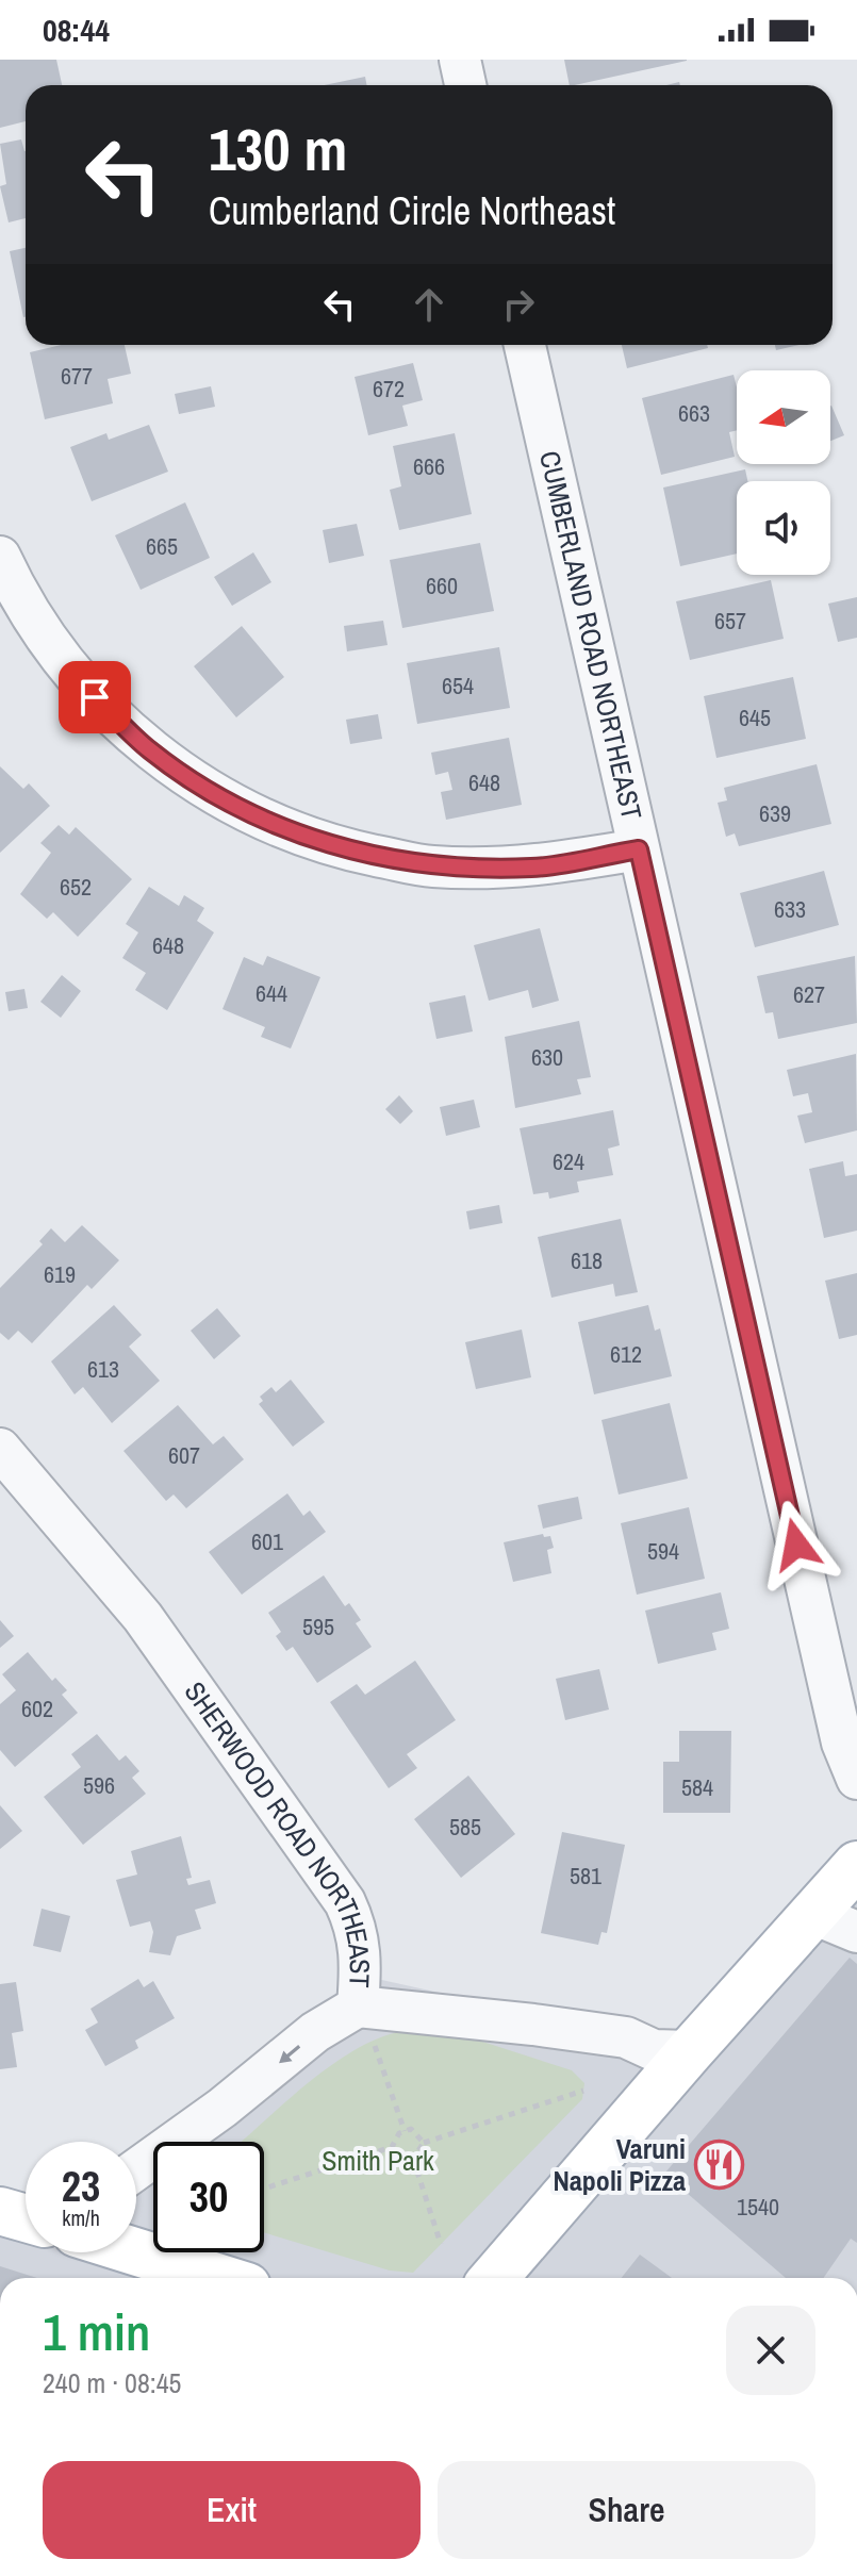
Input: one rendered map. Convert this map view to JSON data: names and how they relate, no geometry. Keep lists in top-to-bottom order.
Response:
{
  "streets": {
    "street": ["CUMBERLAND ROAD NORTHEAST", "SHERWOOD ROAD NORTHEAST"]
  },
  "parks": ["Smith Park"],
  "places": {
    "restaurant": ["Varuni Napoli Pizza"]
  },
  "house_numbers": [
    "677",
    "672",
    "663",
    "666",
    "665",
    "660",
    "657",
    "654",
    "645",
    "648",
    "639",
    "652",
    "633",
    "648",
    "644",
    "627",
    "630",
    "624",
    "618",
    "619",
    "612",
    "613",
    "607",
    "601",
    "594",
    "595",
    "602",
    "596",
    "584",
    "585",
    "581",
    "1540"
  ],
  "north": "left",
  "page": {
    "status": "08:44",
    "turn": ["130 m", "Cumberland Circle Northeast"],
    "speed": "23 km/h",
    "limit": "30",
    "heading": ["1 min", "240 m · 08:45"],
    "buttons": ["Exit", "Share"]
  }
}
